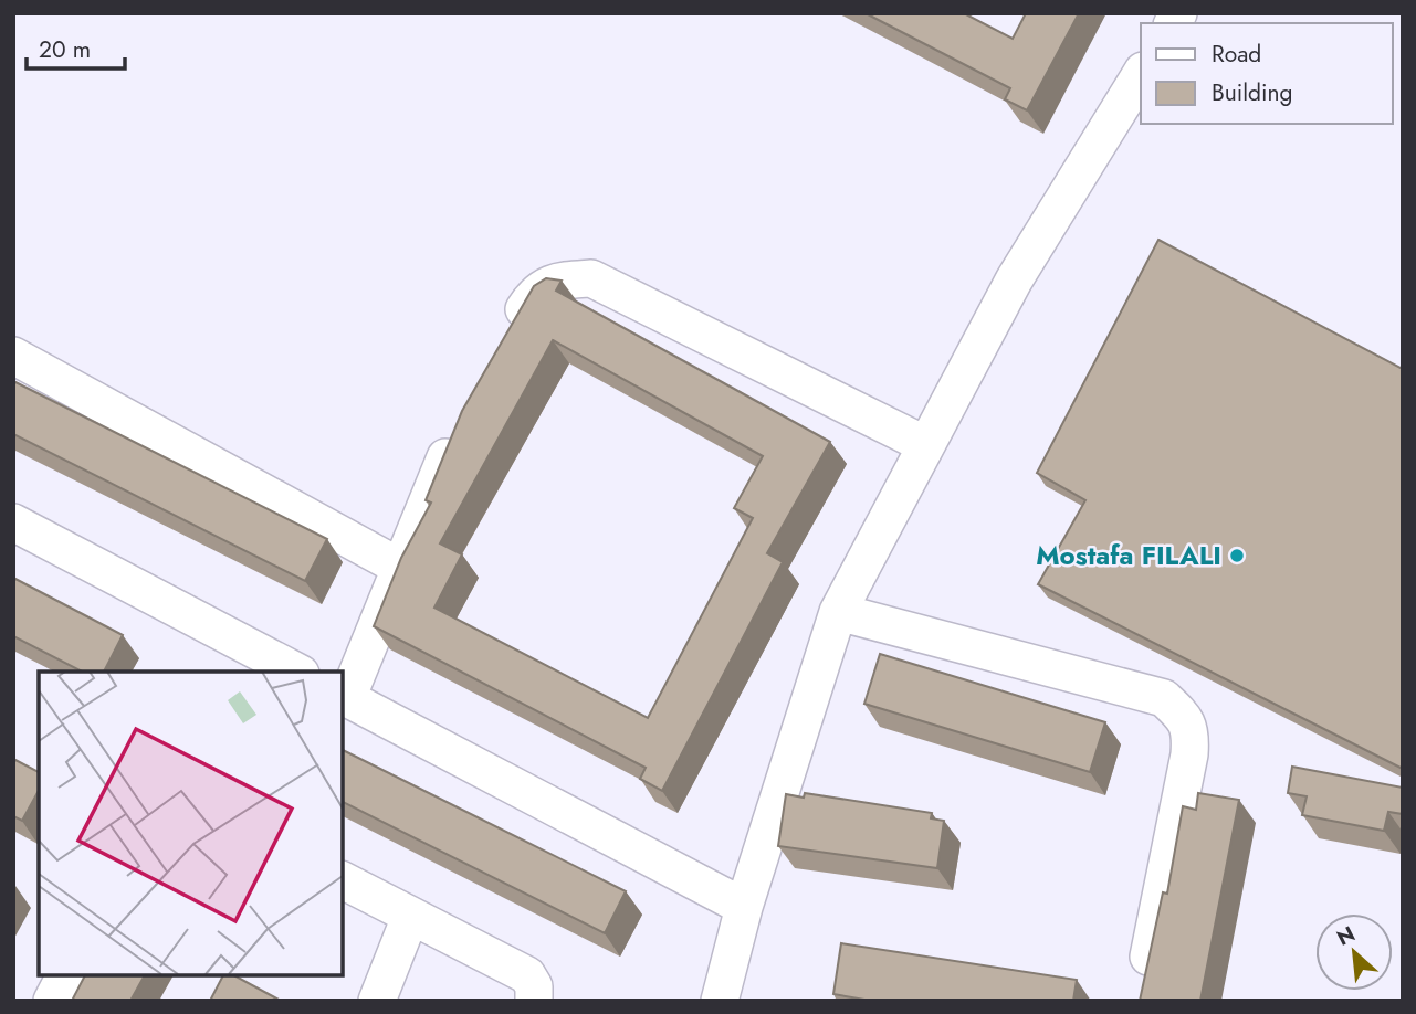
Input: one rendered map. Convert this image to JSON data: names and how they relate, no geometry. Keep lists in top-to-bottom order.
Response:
{
  "places": ["Mostafa FILALI"],
  "legend": ["Road", "Building"],
  "scale_bar": "20 m",
  "north": "top left"
}
